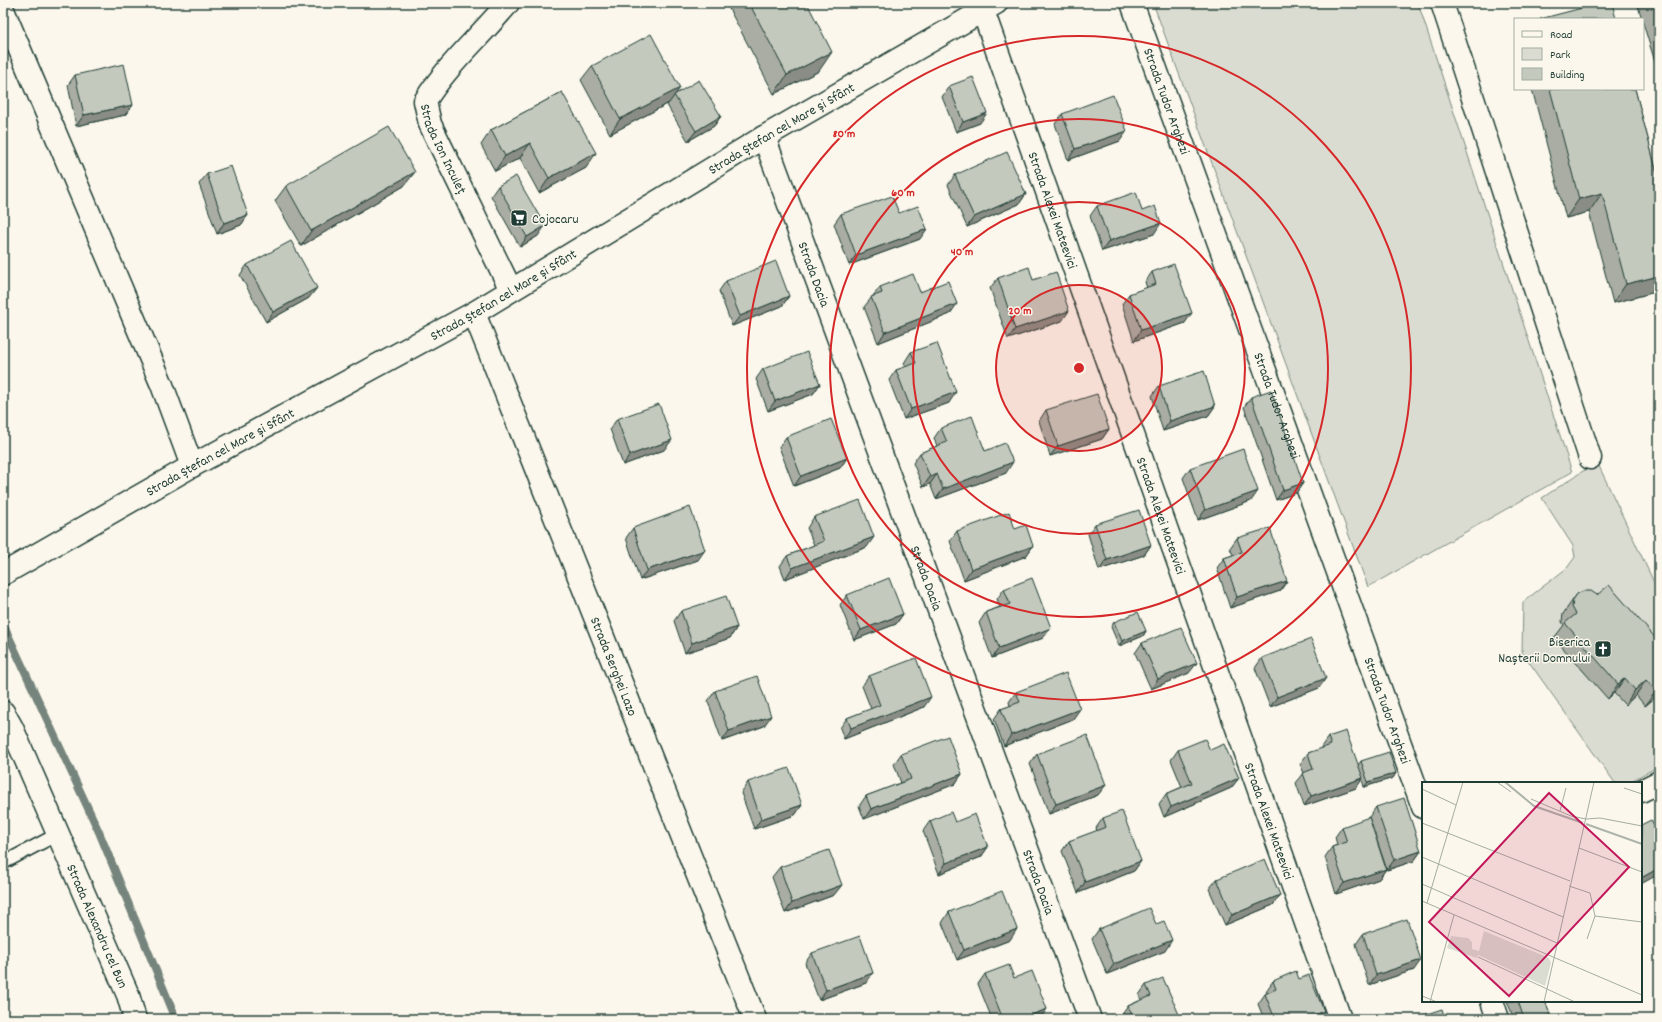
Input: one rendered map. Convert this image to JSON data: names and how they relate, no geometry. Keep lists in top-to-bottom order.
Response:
{
  "streets": {
    "street": [
      "Strada Tudor Arghezi",
      "Strada Ștefan cel Mare și Sfânt",
      "Strada Ion Inculeț",
      "Strada Alexei Mateevici",
      "Strada Dacia",
      "Strada Serghei Lazo",
      "Strada Alexandru cel Bun"
    ]
  },
  "crossings": [
    ["Strada Ștefan cel Mare și Sfânt", "Strada Ion Inculeț"],
    ["Strada Ștefan cel Mare și Sfânt", "Strada Alexei Mateevici"],
    ["Strada Ștefan cel Mare și Sfânt", "Strada Dacia"],
    ["Strada Ștefan cel Mare și Sfânt", "Strada Serghei Lazo"]
  ],
  "places": {
    "supermarket": ["Cojocaru"],
    "church": ["Biserica Nașterii Domnului"]
  },
  "legend": ["Road", "Park", "Building"],
  "rings": [
    "80 m",
    "60 m",
    "40 m",
    "20 m"
  ]
}
